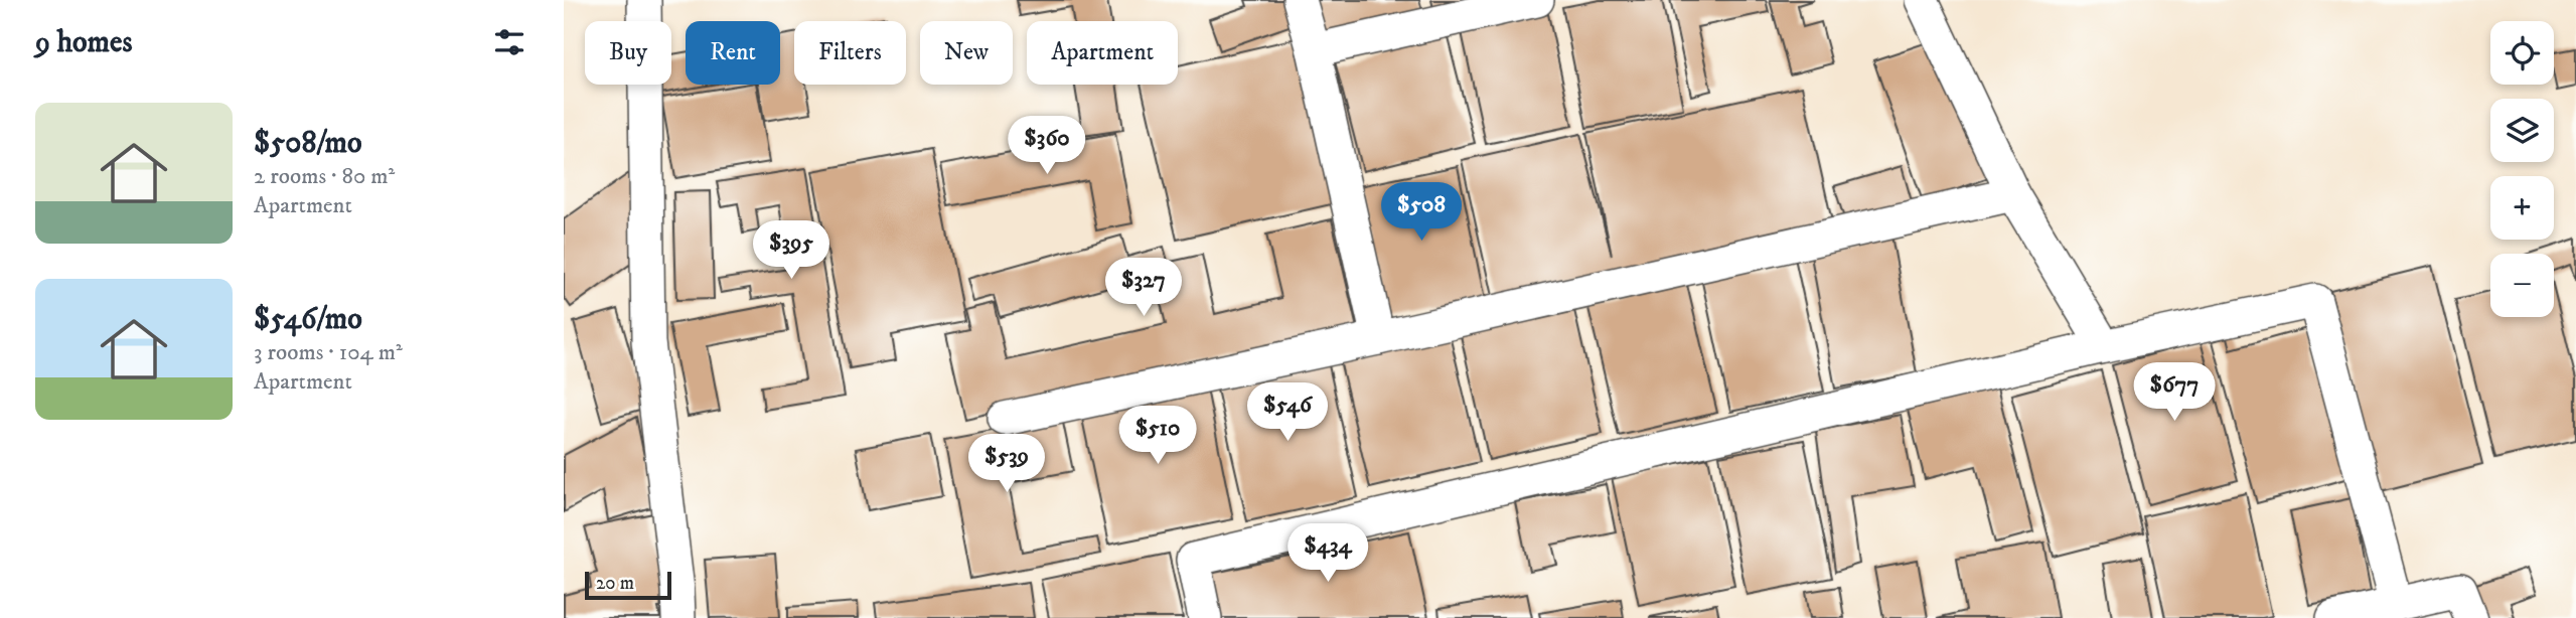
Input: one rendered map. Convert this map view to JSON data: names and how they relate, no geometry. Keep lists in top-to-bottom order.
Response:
{
  "scale_bar": "20 m",
  "page": {
    "heading": "9 homes",
    "map_buttons": ["+", "−"],
    "chip": [
      "Buy",
      "Rent",
      "Filters",
      "New",
      "Apartment"
    ],
    "list": [
      {
        "name": "$508/mo",
        "note": "2 rooms · 80 m² · Apartment"
      },
      {
        "name": "$546/mo",
        "note": "3 rooms · 104 m² · Apartment"
      }
    ],
    "price": [
      "$360",
      "$508",
      "$395",
      "$327",
      "$677",
      "$546",
      "$510",
      "$539",
      "$434"
    ],
    "scale": "20 m"
  }
}
